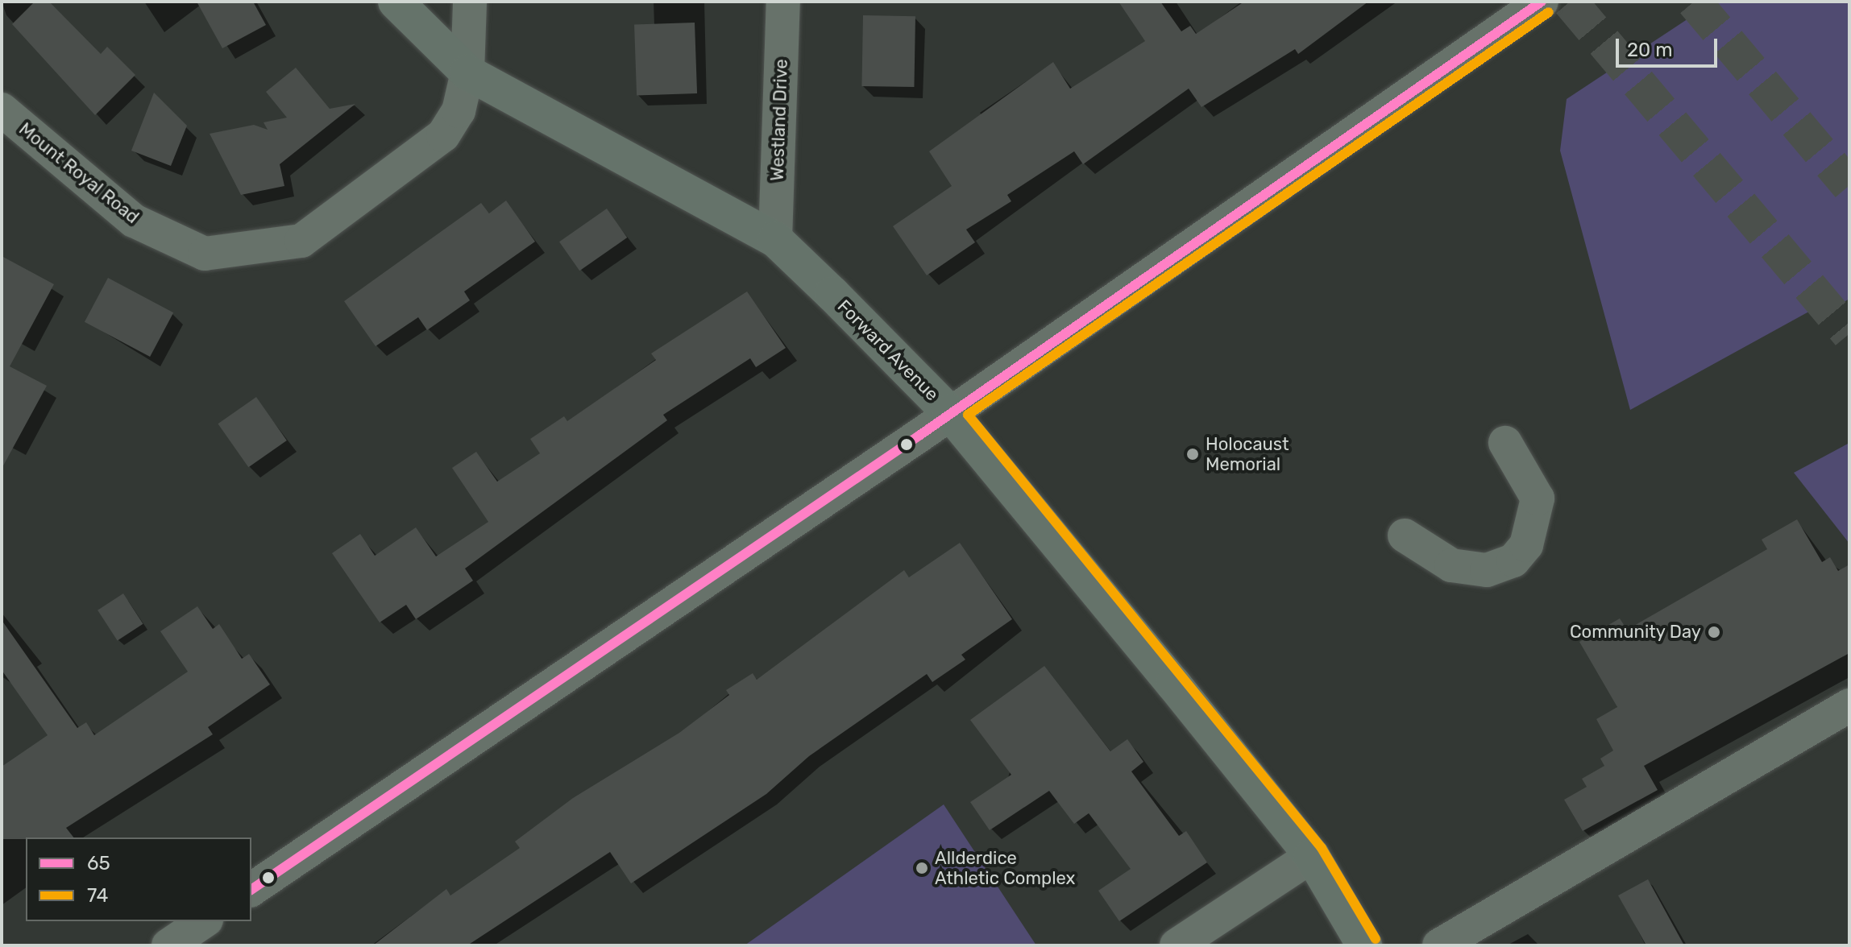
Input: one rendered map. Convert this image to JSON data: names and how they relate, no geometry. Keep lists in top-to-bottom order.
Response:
{
  "streets": {
    "main road": ["Forward Avenue"],
    "street": ["Westland Drive", "Mount Royal Road"]
  },
  "crossings": [
    ["Westland Drive", "Forward Avenue"],
    ["Mount Royal Road", "Forward Avenue"]
  ],
  "places": ["Holocaust Memorial", "Community Day", "Allderdice Athletic Complex"],
  "lines": ["transit line 65", "transit line 74"],
  "legend": ["65", "74"],
  "scale_bar": "20 m"
}
